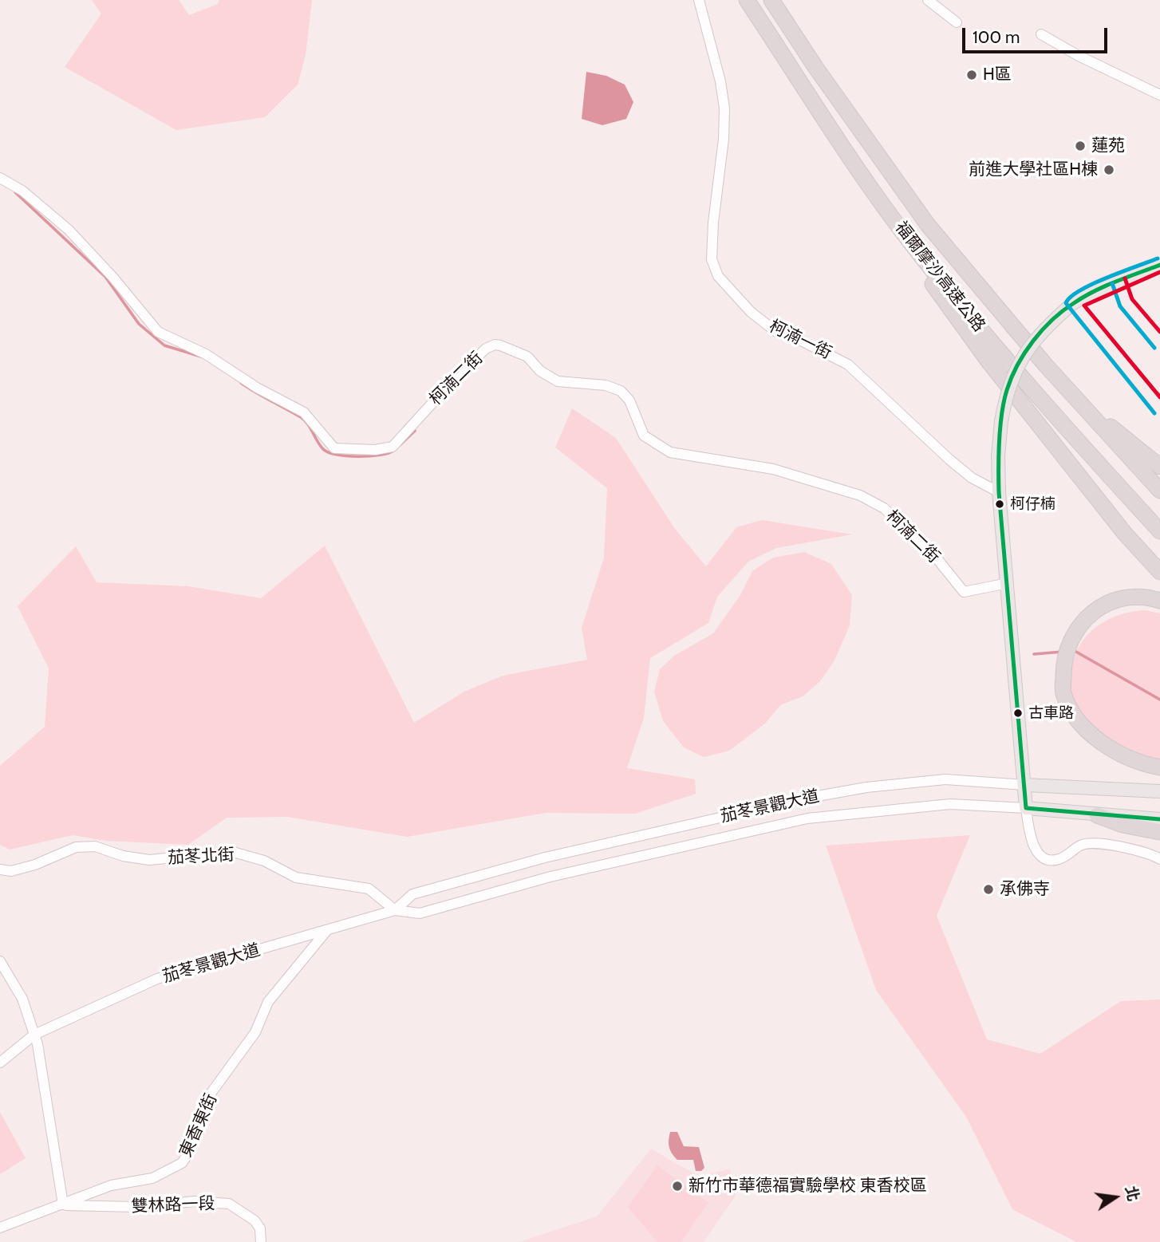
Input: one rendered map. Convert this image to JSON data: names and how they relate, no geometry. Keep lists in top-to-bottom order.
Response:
{
  "streets": {
    "highway": ["福爾摩沙高速公路"],
    "main road": ["茄苳景觀大道"],
    "street": [
      "柯湳一街",
      "柯湳二街",
      "茄苳北街",
      "東香東街",
      "雙林路一段"
    ]
  },
  "crossings": [
    ["茄苳景觀大道", "茄苳北街"],
    ["茄苳景觀大道", "東香東街"],
    ["東香東街", "雙林路一段"]
  ],
  "places": [
    "H區",
    "蓮苑",
    "前進大學社區H棟",
    "柯仔楠",
    "古車路",
    "承佛寺",
    "新竹市華德福實驗學校 東香校區"
  ],
  "scale_bar": "100 m",
  "north": "right"
}
